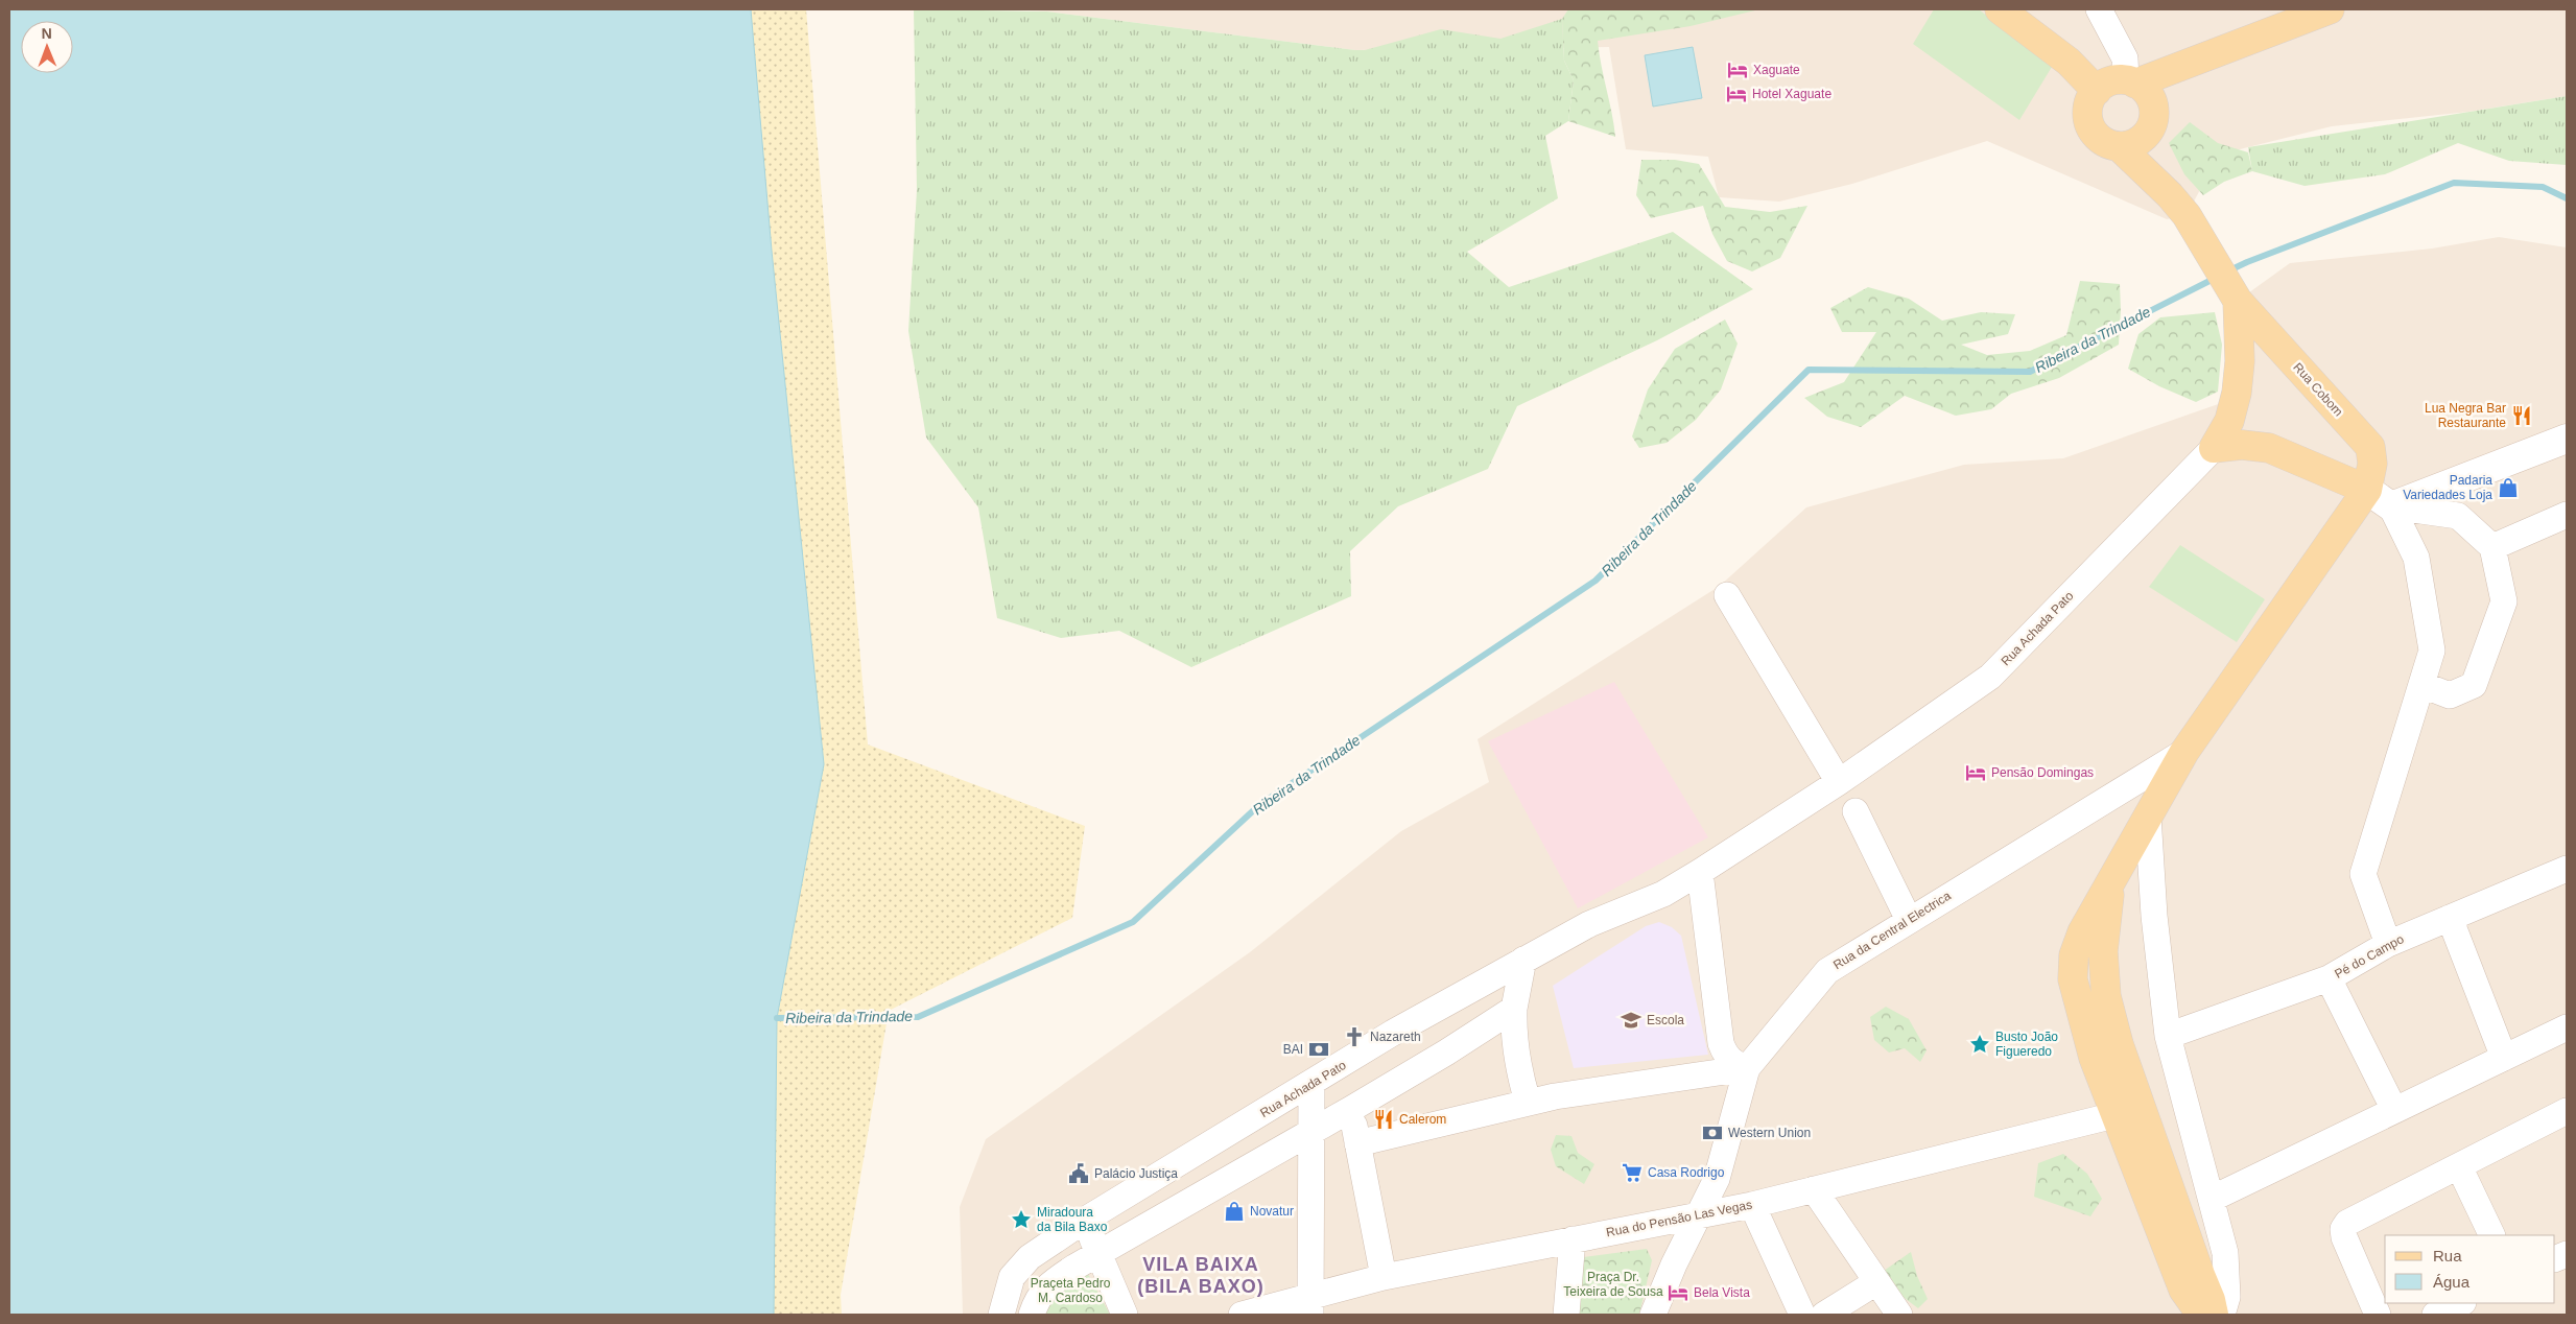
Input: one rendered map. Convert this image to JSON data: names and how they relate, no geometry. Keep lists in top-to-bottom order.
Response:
{
  "streets": {
    "main road": ["Rua Cobom"],
    "street": [
      "Rua Achada Pato",
      "Rua da Central Electrica",
      "Pé do Campo",
      "Rua do Pensão Las Vegas"
    ]
  },
  "crossings": [
    ["Rua da Central Electrica", "Rua do Pensão Las Vegas"]
  ],
  "districts": ["VILA BAIXA (BILA BAXO)"],
  "water": ["Ribeira da Trindade"],
  "parks": ["Praça Dr. Teixeira de Sousa", "Praçeta Pedro M. Cardoso"],
  "places": {
    "hotel": [
      "Xaguate",
      "Hotel Xaguate",
      "Pensão Domingas",
      "Bela Vista"
    ],
    "restaurant": ["Lua Negra Bar Restaurante", "Calerom"],
    "shop": ["Padaria Variedades Loja", "Novatur"],
    "school or university": ["Escola"],
    "church": ["Nazareth"],
    "place": ["Busto João Figueredo", "Miradoura da Bila Baxo"],
    "bank": ["BAI", "Western Union"],
    "supermarket": ["Casa Rodrigo"],
    "public building": ["Palácio Justiça"]
  },
  "legend": ["Rua", "Água"],
  "north": "top"
}
